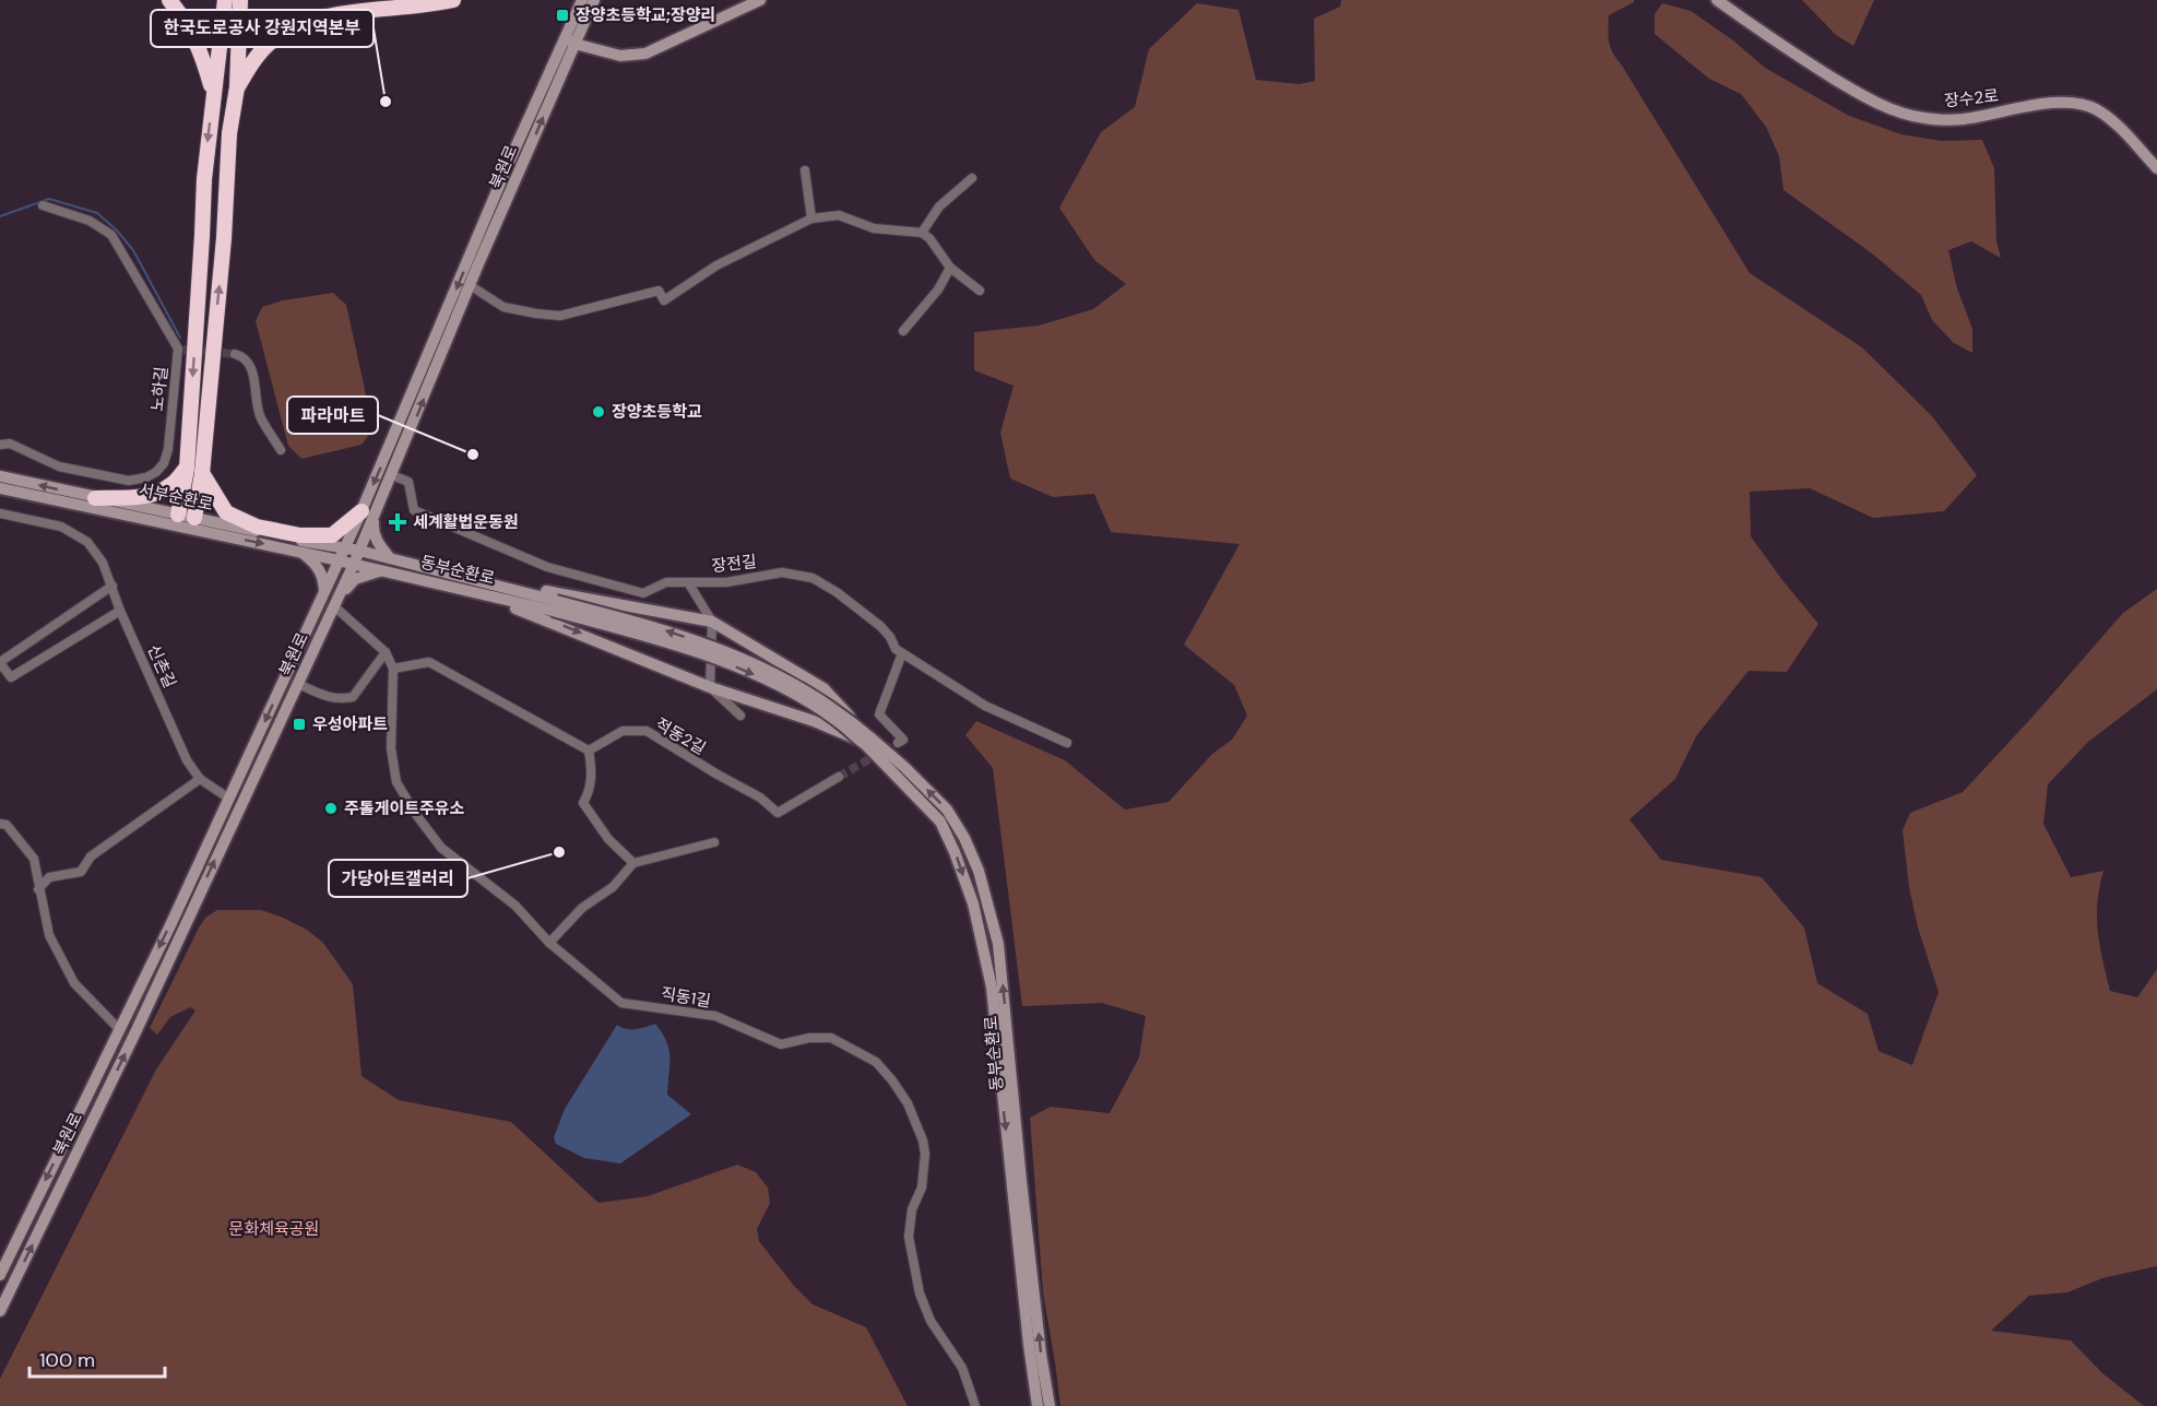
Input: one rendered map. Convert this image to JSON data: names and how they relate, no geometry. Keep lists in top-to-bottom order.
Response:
{
  "streets": {
    "street": [
      "장수2로",
      "북원로",
      "노하길",
      "서부순환로",
      "장전길",
      "동부순환로",
      "신촌길",
      "적동2길",
      "직동1길"
    ]
  },
  "crossings": [
    ["북원로", "서부순환로"],
    ["북원로", "장전길"],
    ["북원로", "동부순환로"],
    ["북원로", "신촌길"],
    ["북원로", "직동1길"],
    ["서부순환로", "동부순환로"]
  ],
  "parks": ["문화체육공원"],
  "places": {
    "transit": ["장양초등학교;장양리", "우성아파트"],
    "other": [
      "한국도로공사 강원지역본부",
      "장양초등학교",
      "파라마트",
      "주톨게이트주유소",
      "가당아트갤러리"
    ],
    "health": ["세계활법운동원"]
  },
  "scale_bar": "100 m"
}
